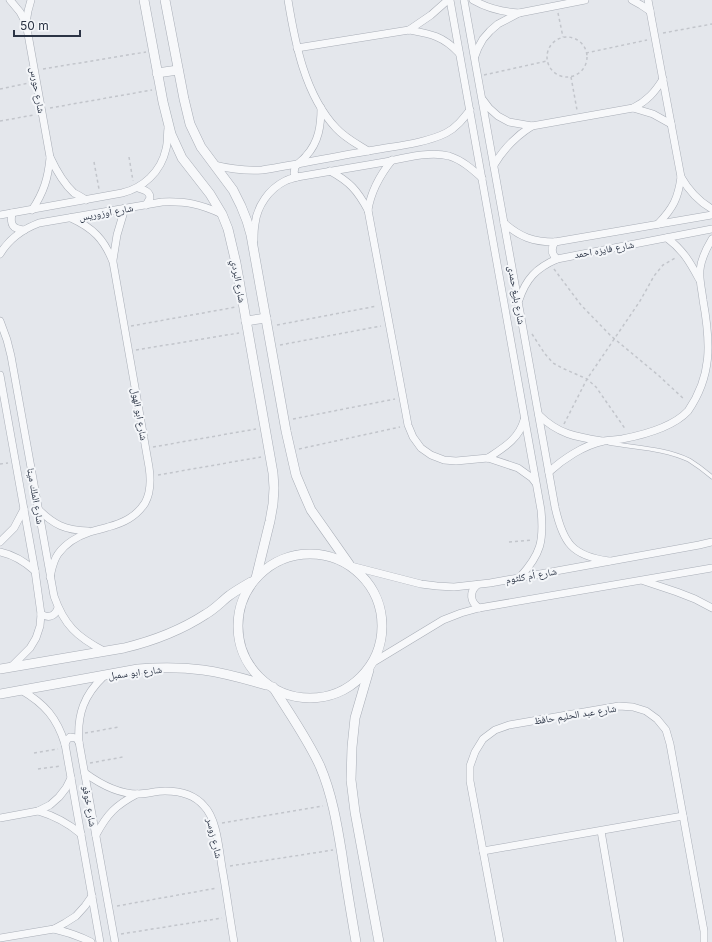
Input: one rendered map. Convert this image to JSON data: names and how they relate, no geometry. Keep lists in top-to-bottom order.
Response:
{
  "streets": {
    "street": [
      "شارع حورس",
      "شارع أوزوريس",
      "شارع فايزه احمد",
      "شارع البردي",
      "شارع بليغ حمدى",
      "شارع ابو الهول",
      "شارع الملك مينا",
      "شارع أم كلثوم",
      "شارع ابو سمبل",
      "شارع عبد الحليم حافظ",
      "شارع خوفو",
      "شارع زوسر"
    ]
  },
  "crossings": [
    ["شارع حورس", "شارع أوزوريس"],
    ["شارع حورس", "شارع البردي"],
    ["شارع أوزوريس", "شارع البردي"],
    ["شارع أوزوريس", "شارع ابو الهول"],
    ["شارع فايزه احمد", "شارع بليغ حمدى"],
    ["شارع البردي", "شارع أم كلثوم"],
    ["شارع بليغ حمدى", "شارع أم كلثوم"],
    ["شارع ابو الهول", "شارع الملك مينا"],
    ["شارع ابو سمبل", "شارع خوفو"],
    ["شارع خوفو", "شارع زوسر"]
  ],
  "scale_bar": "50 m"
}
